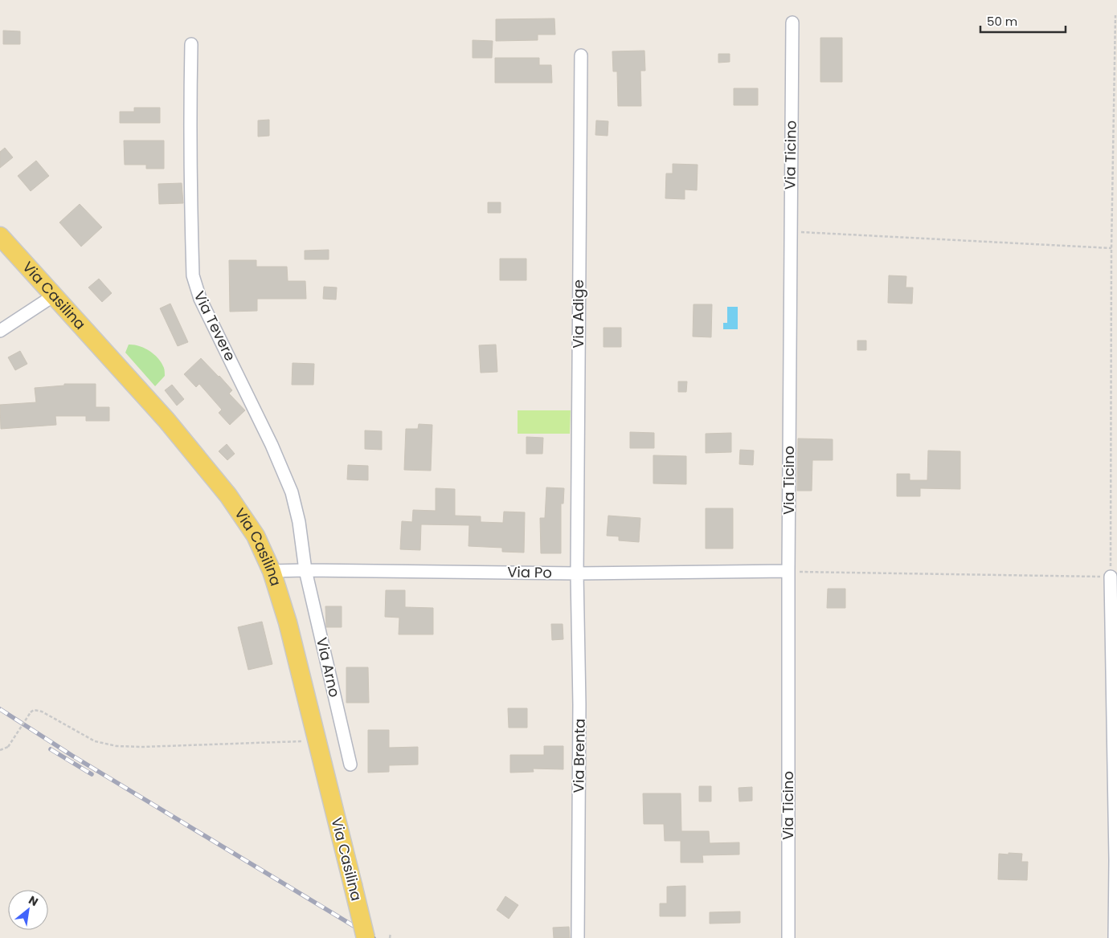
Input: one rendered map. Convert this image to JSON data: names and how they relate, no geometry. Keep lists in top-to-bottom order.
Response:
{
  "streets": {
    "main road": ["Via Casilina"],
    "street": [
      "Via Ticino",
      "Via Adige",
      "Via Tevere",
      "Via Po",
      "Via Arno",
      "Via Brenta"
    ]
  },
  "crossings": [
    ["Via Ticino", "Via Po"],
    ["Via Casilina", "Via Po"],
    ["Via Adige", "Via Po"],
    ["Via Adige", "Via Brenta"],
    ["Via Tevere", "Via Po"],
    ["Via Tevere", "Via Arno"],
    ["Via Po", "Via Arno"],
    ["Via Po", "Via Brenta"]
  ],
  "scale_bar": "50 m",
  "north": "top right"
}
